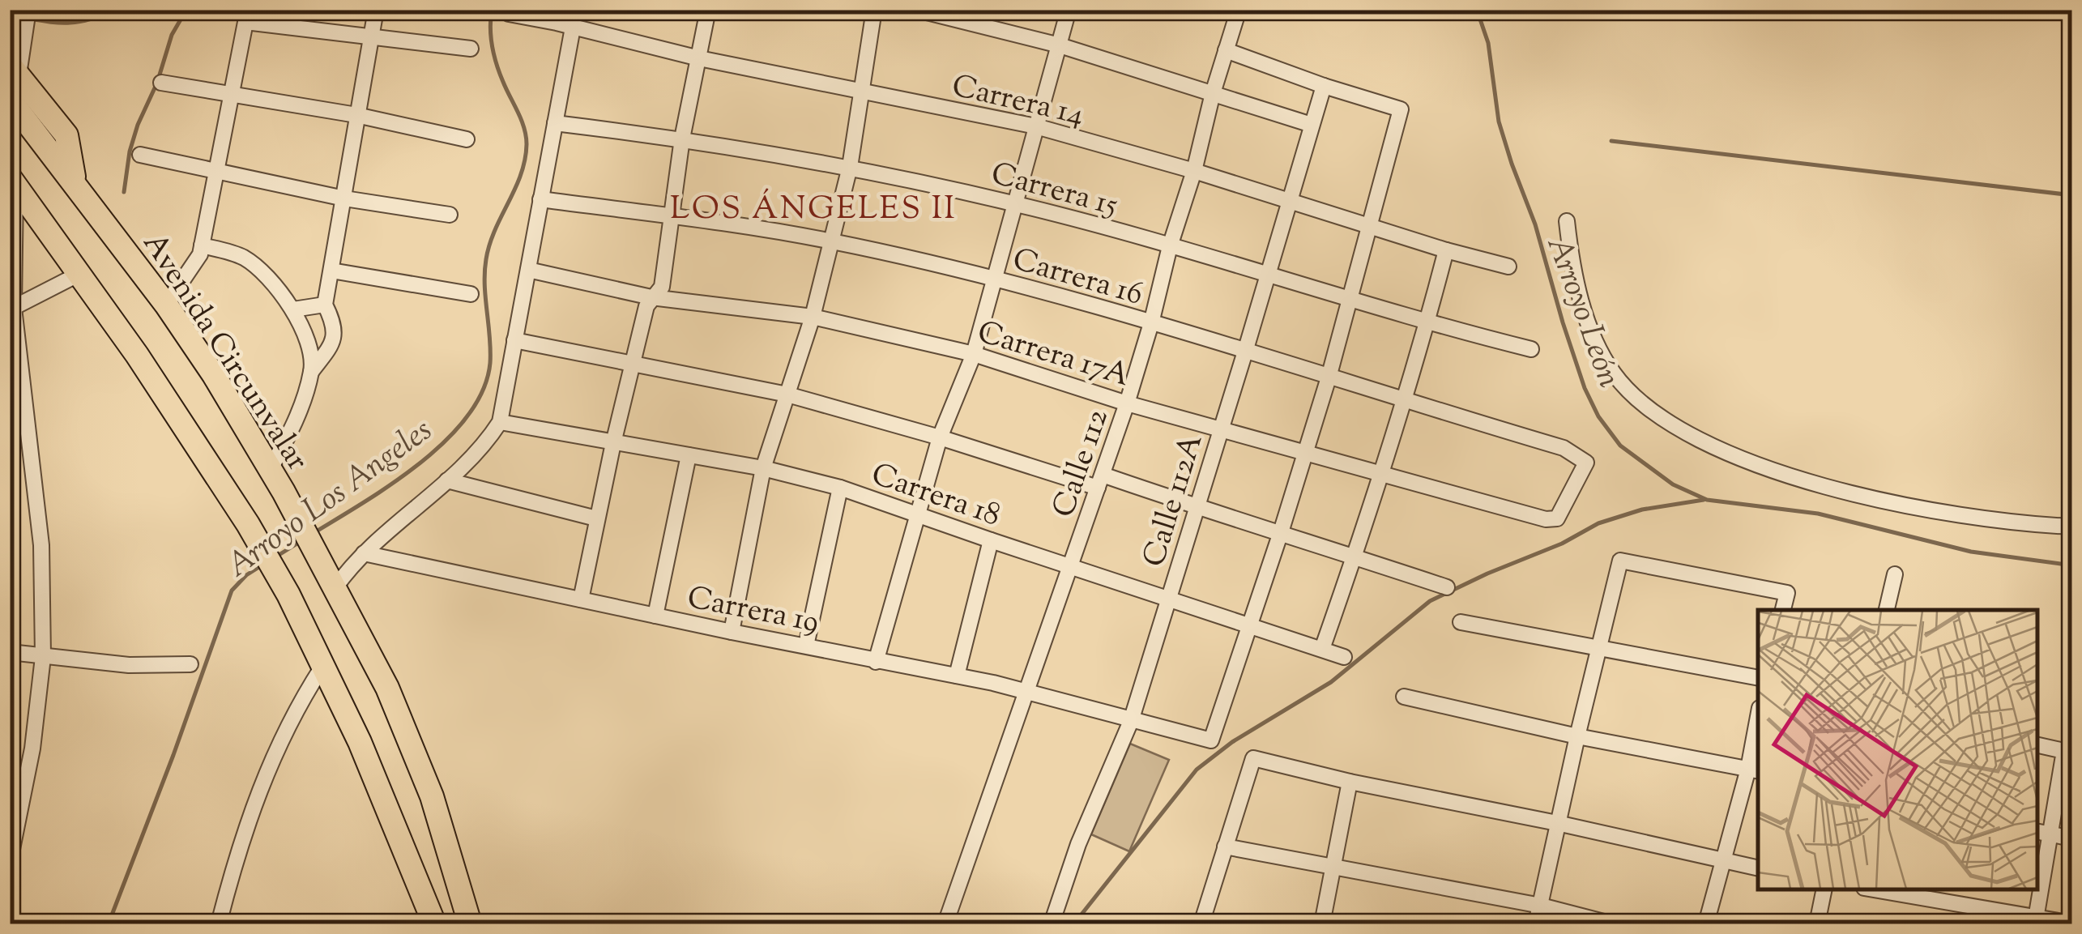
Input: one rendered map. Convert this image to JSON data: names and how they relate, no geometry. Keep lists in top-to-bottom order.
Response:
{
  "streets": {
    "highway": ["Avenida Circunvalar"],
    "street": [
      "Carrera 14",
      "Carrera 15",
      "Carrera 16",
      "Carrera 17A",
      "Calle 112",
      "Carrera 18",
      "Calle 112A",
      "Carrera 19"
    ]
  },
  "crossings": [
    ["Carrera 14", "Calle 112"],
    ["Carrera 14", "Calle 112A"],
    ["Carrera 15", "Calle 112"],
    ["Carrera 15", "Calle 112A"],
    ["Carrera 16", "Carrera 17A"],
    ["Carrera 16", "Calle 112"],
    ["Carrera 16", "Calle 112A"],
    ["Carrera 17A", "Calle 112"],
    ["Carrera 17A", "Calle 112A"],
    ["Calle 112", "Carrera 18"],
    ["Calle 112", "Carrera 19"],
    ["Carrera 18", "Calle 112A"],
    ["Calle 112A", "Carrera 19"]
  ],
  "districts": ["LOS ÁNGELES II"],
  "water": ["Arroyo León", "Arroyo Los Angeles"]
}
